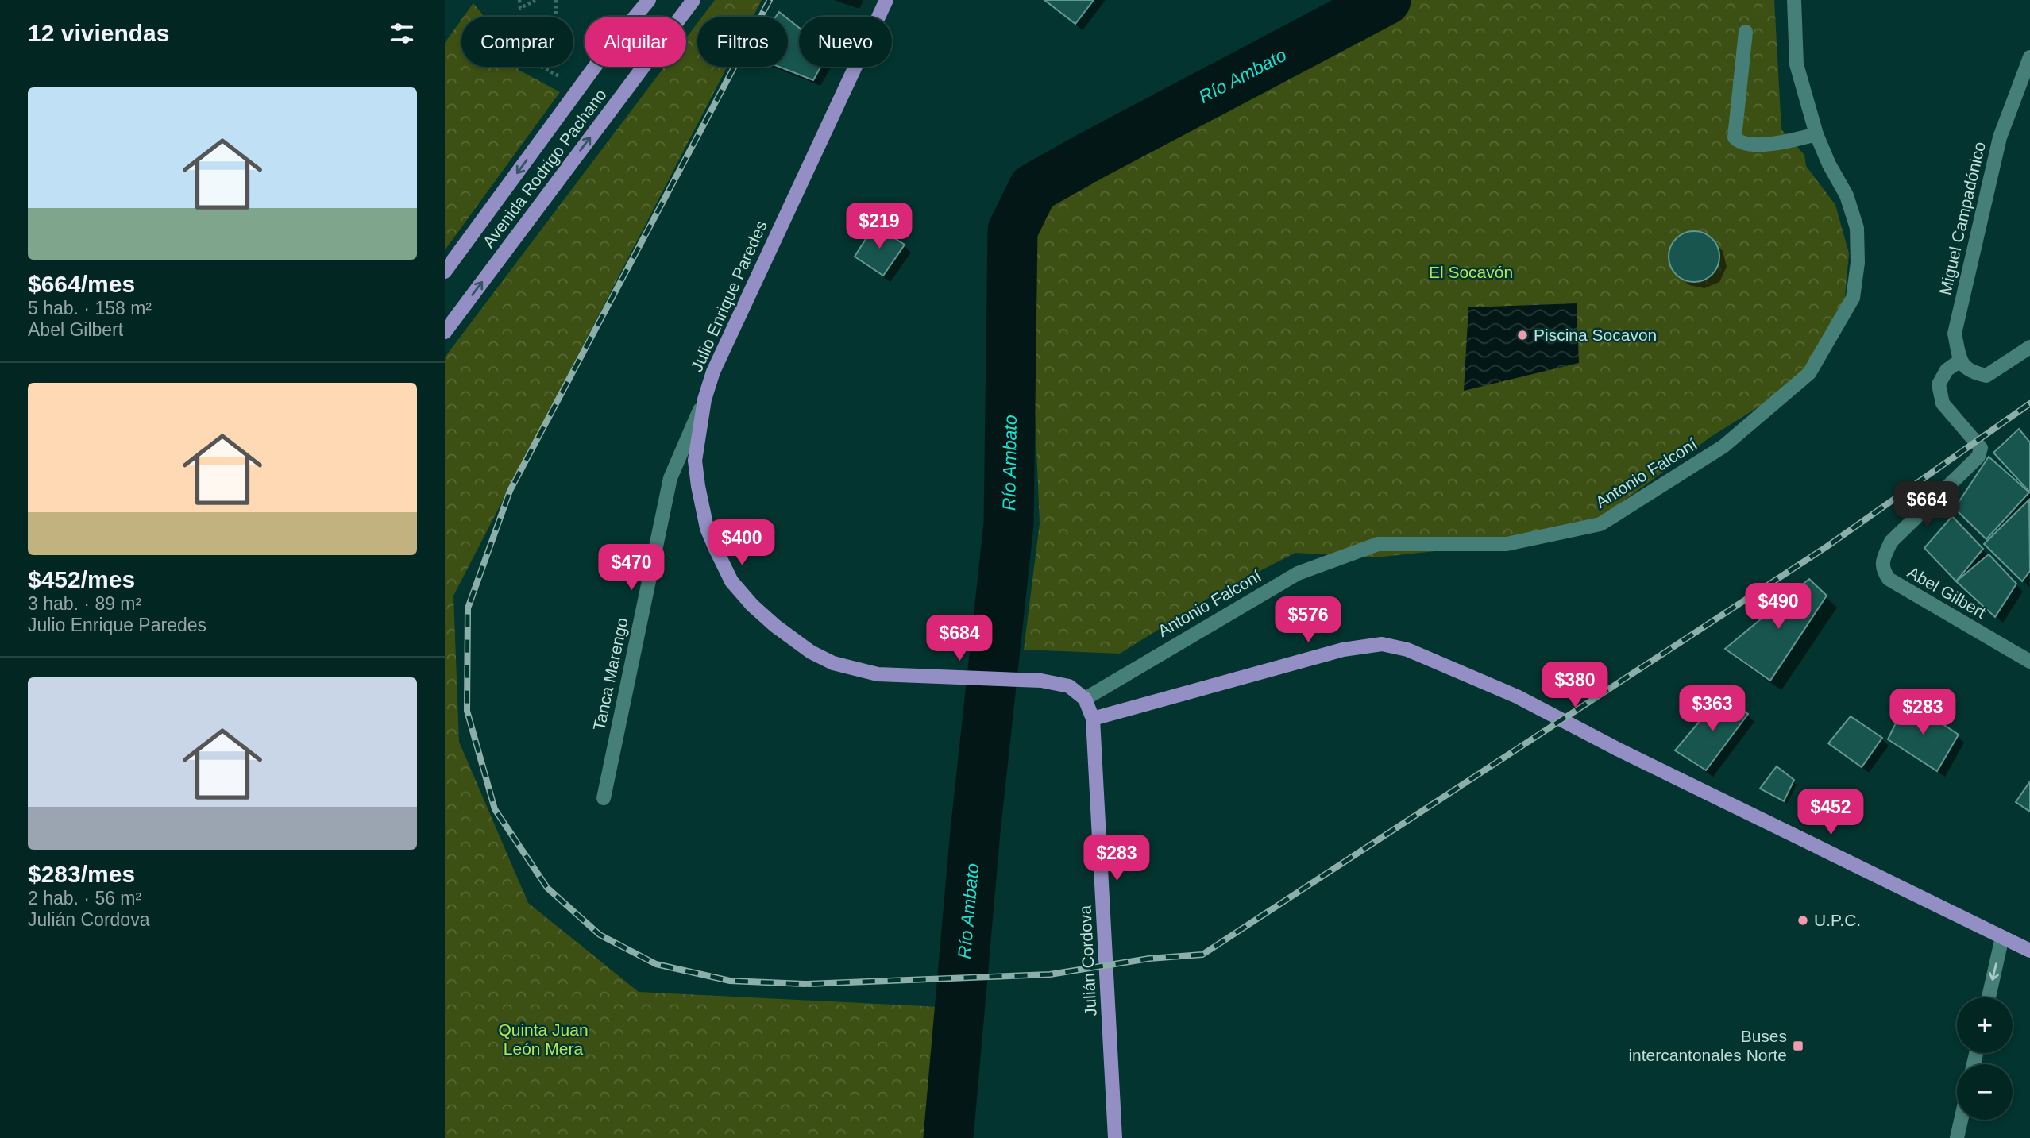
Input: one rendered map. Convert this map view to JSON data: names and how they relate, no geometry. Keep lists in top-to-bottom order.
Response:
{
  "streets": {
    "main road": ["Avenida Rodrigo Pachano", "Julio Enrique Paredes", "Julián Cordova"],
    "street": [
      "Miguel Campadónico",
      "Antonio Falconí",
      "Abel Gilbert",
      "Tanca Marengo"
    ]
  },
  "crossings": [
    ["Miguel Campadónico", "Abel Gilbert"],
    ["Julio Enrique Paredes", "Antonio Falconí"],
    ["Julio Enrique Paredes", "Tanca Marengo"],
    ["Julio Enrique Paredes", "Julián Cordova"],
    ["Antonio Falconí", "Julián Cordova"]
  ],
  "water": ["Río Ambato"],
  "parks": ["El Socavón", "Quinta Juan León Mera"],
  "places": {
    "other": ["Piscina Socavon", "U.P.C."],
    "transit": ["Buses intercantonales Norte"]
  },
  "page": {
    "heading": "12 viviendas",
    "chip": [
      "Comprar",
      "Alquilar",
      "Filtros",
      "Nuevo"
    ],
    "list": [
      {
        "name": "$664/mes",
        "note": "5 hab. · 158 m² · Abel Gilbert"
      },
      {
        "name": "$452/mes",
        "note": "3 hab. · 89 m² · Julio Enrique Paredes"
      },
      {
        "name": "$283/mes",
        "note": "2 hab. · 56 m² · Julián Cordova"
      }
    ],
    "price": [
      "$219",
      "$664",
      "$400",
      "$470",
      "$490",
      "$576",
      "$684",
      "$380",
      "$363",
      "$283",
      "$452",
      "$283"
    ],
    "map_buttons": ["+", "−"]
  }
}
